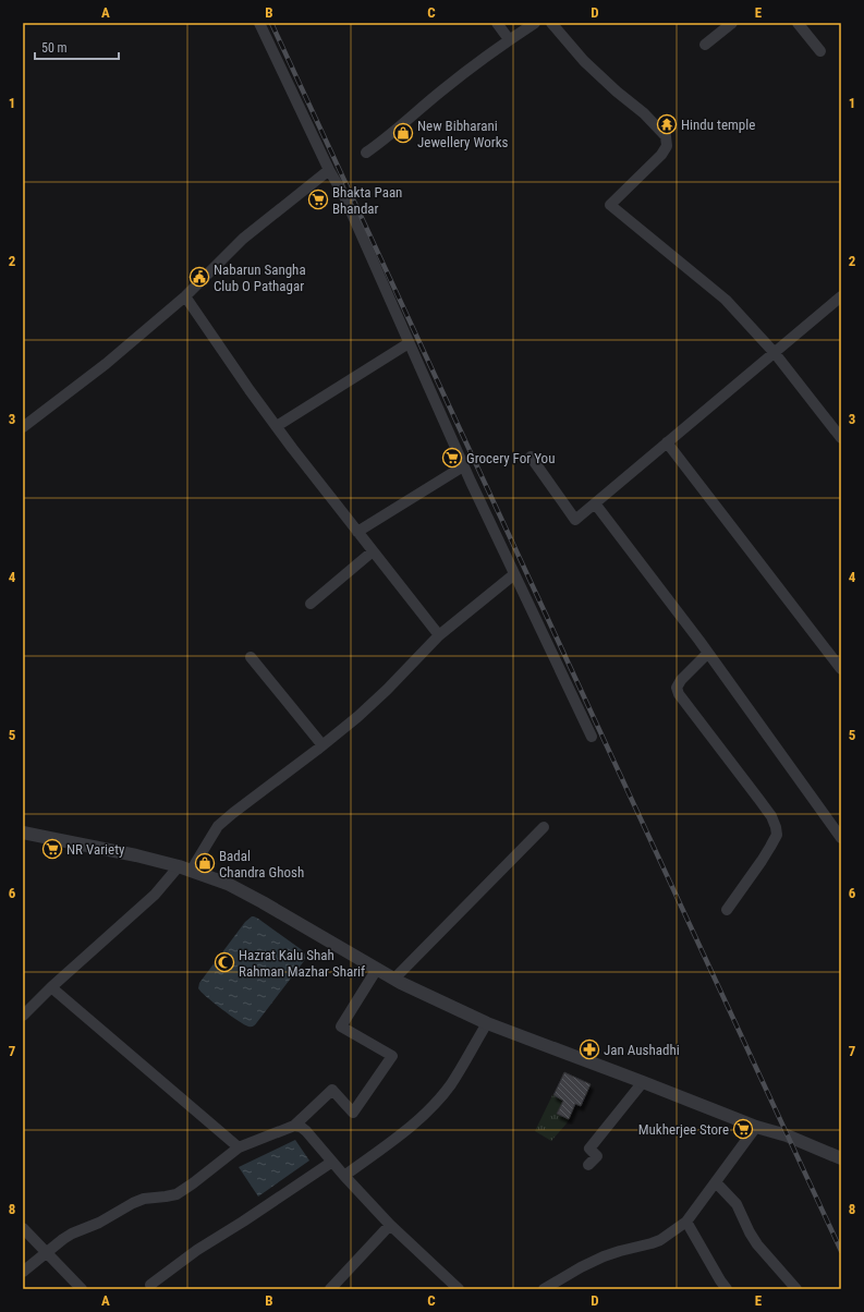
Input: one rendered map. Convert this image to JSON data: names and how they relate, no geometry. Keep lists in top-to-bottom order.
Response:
{
  "places": {
    "temple": ["Hindu temple"],
    "shop": ["New Bibharani Jewellery Works", "Badal Chandra Ghosh"],
    "supermarket": [
      "Bhakta Paan Bhandar",
      "Grocery For You",
      "NR Variety",
      "Mukherjee Store"
    ],
    "public building": ["Nabarun Sangha Club O Pathagar"],
    "mosque": ["Hazrat Kalu Shah Rahman Mazhar Sharif"],
    "pharmacy": ["Jan Aushadhi"]
  },
  "scale_bar": "50 m",
  "grid": {
    "columns": [
      "A",
      "B",
      "C",
      "D",
      "E"
    ],
    "rows": [
      "1",
      "2",
      "3",
      "4",
      "5",
      "6",
      "7",
      "8"
    ]
  }
}
